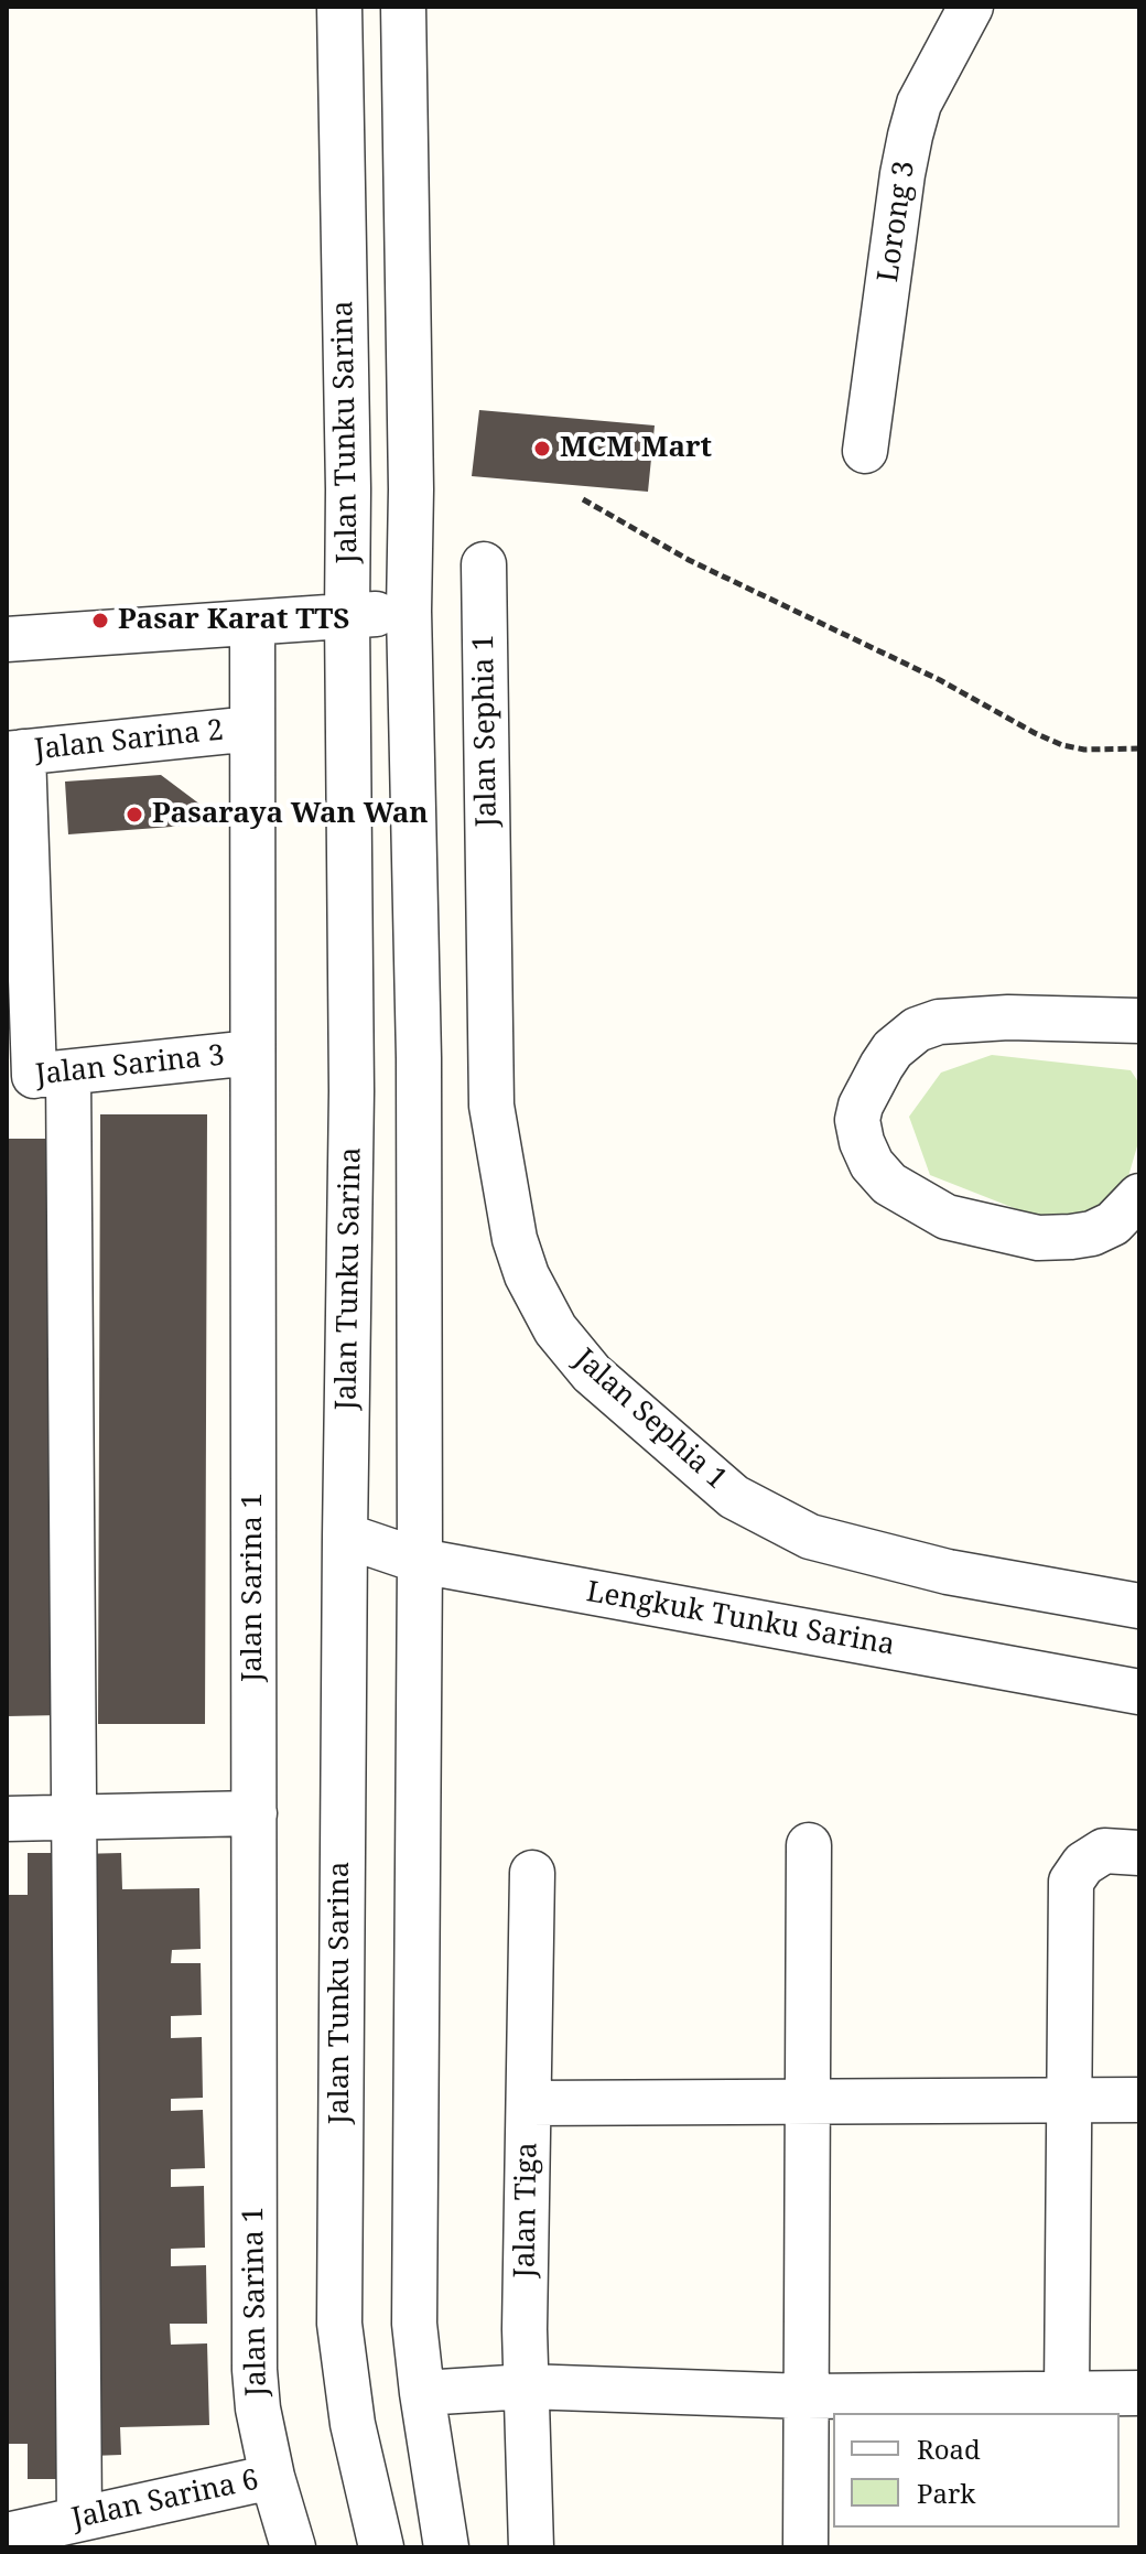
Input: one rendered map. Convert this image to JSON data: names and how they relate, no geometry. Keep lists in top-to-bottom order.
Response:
{
  "streets": {
    "street": [
      "Lorong 3",
      "Jalan Tunku Sarina",
      "Jalan Sephia 1",
      "Jalan Sarina 2",
      "Jalan Sarina 3",
      "Jalan Sarina 1",
      "Lengkuk Tunku Sarina",
      "Jalan Tiga",
      "Jalan Sarina 6"
    ]
  },
  "crossings": [
    ["Jalan Tunku Sarina", "Lengkuk Tunku Sarina"],
    ["Jalan Sarina 2", "Jalan Sarina 1"],
    ["Jalan Sarina 3", "Jalan Sarina 1"],
    ["Jalan Sarina 1", "Jalan Sarina 6"]
  ],
  "places": ["MCM Mart", "Pasar Karat TTS", "Pasaraya Wan Wan"],
  "legend": ["Road", "Park"]
}
